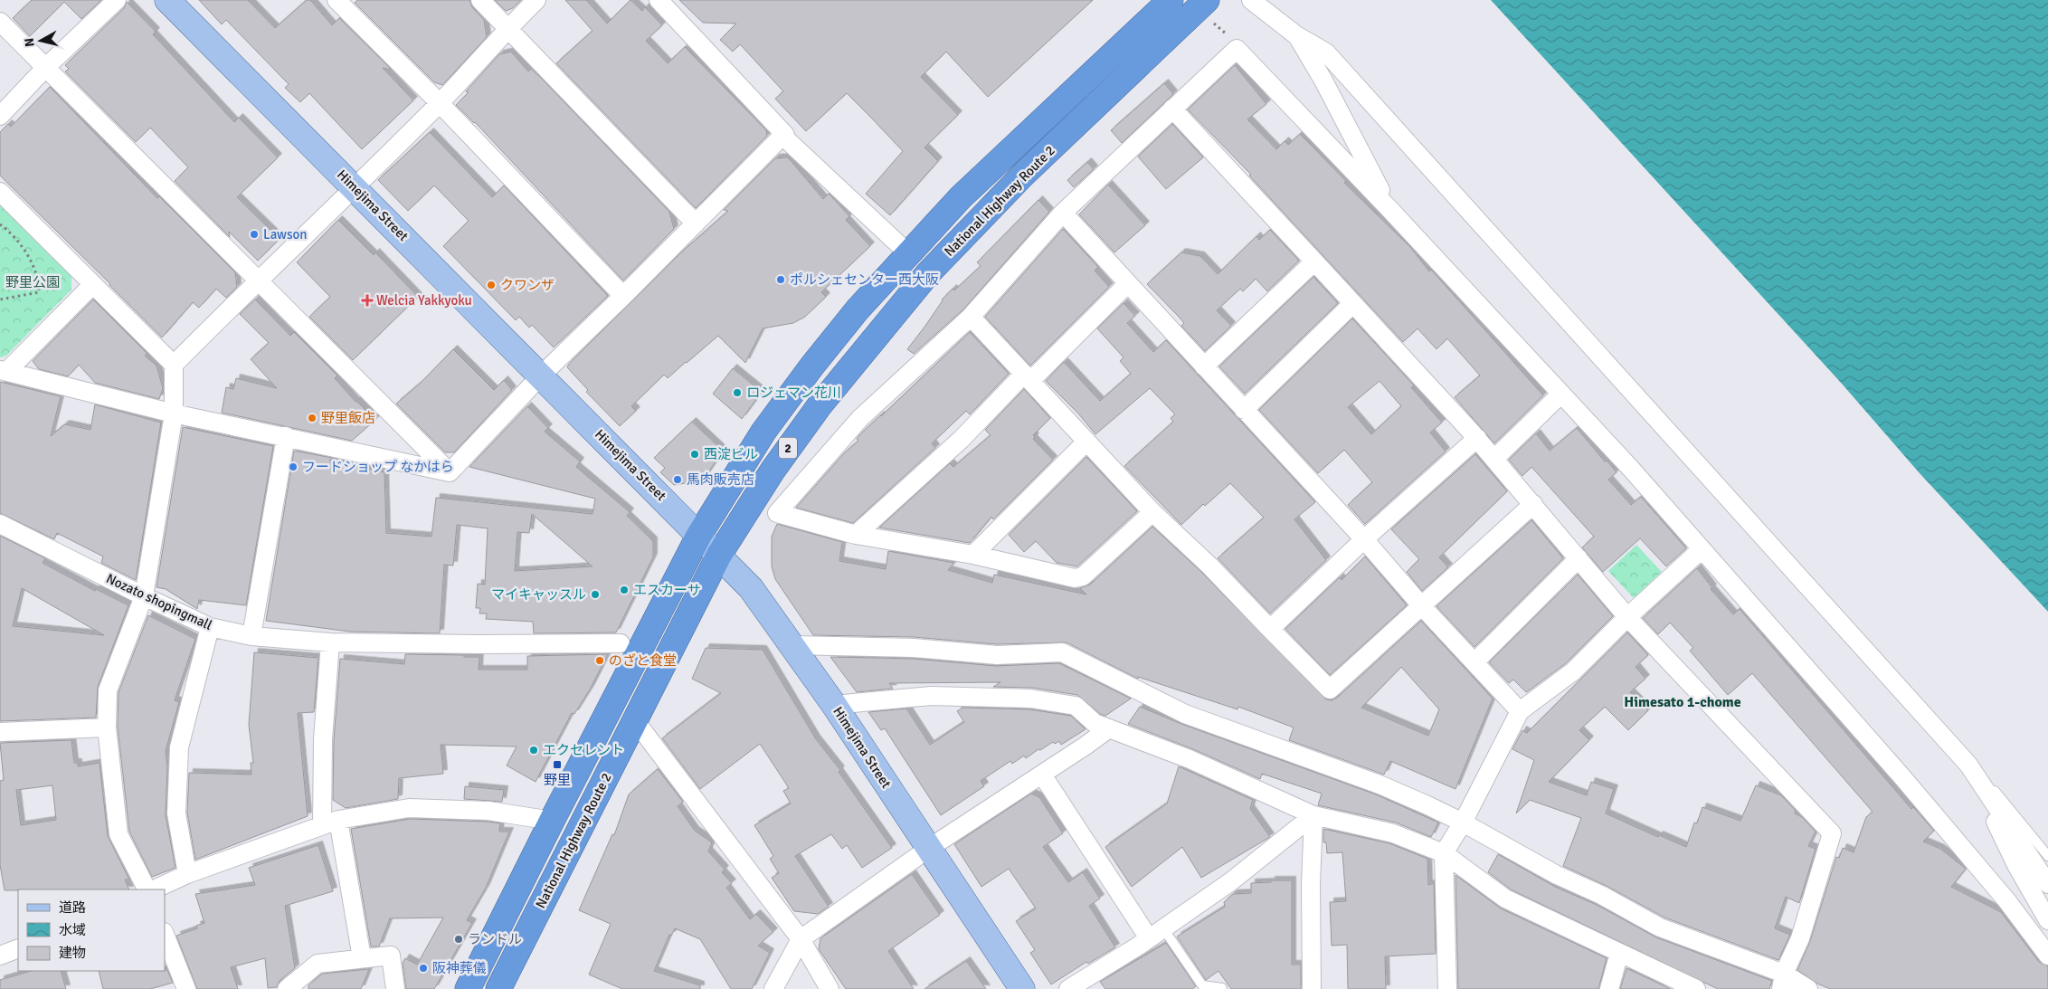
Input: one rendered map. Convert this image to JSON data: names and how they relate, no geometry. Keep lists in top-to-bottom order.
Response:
{
  "streets": {
    "highway": ["National Highway Route 2", "2"],
    "main road": ["Himejima Street"],
    "street": ["Nozato shopingmall"]
  },
  "crossings": [
    ["National Highway Route 2", "Himejima Street"]
  ],
  "districts": ["Himesato 1-chome"],
  "parks": ["野里公園"],
  "places": {
    "other": [
      "Lawson",
      "ポルシェセンター西大阪",
      "クワンザ",
      "ロジェマン花川",
      "野里飯店",
      "西淀ビル",
      "フードショップ なかはら",
      "馬肉販売店",
      "エスカーサ",
      "マイキャッスル",
      "のざと食堂",
      "エクセレント",
      "ランドル",
      "阪神葬儀"
    ],
    "health": ["Welcia Yakkyoku"],
    "transit": ["野里"]
  },
  "legend": ["道路", "水域", "建物"],
  "north": "left"
}
